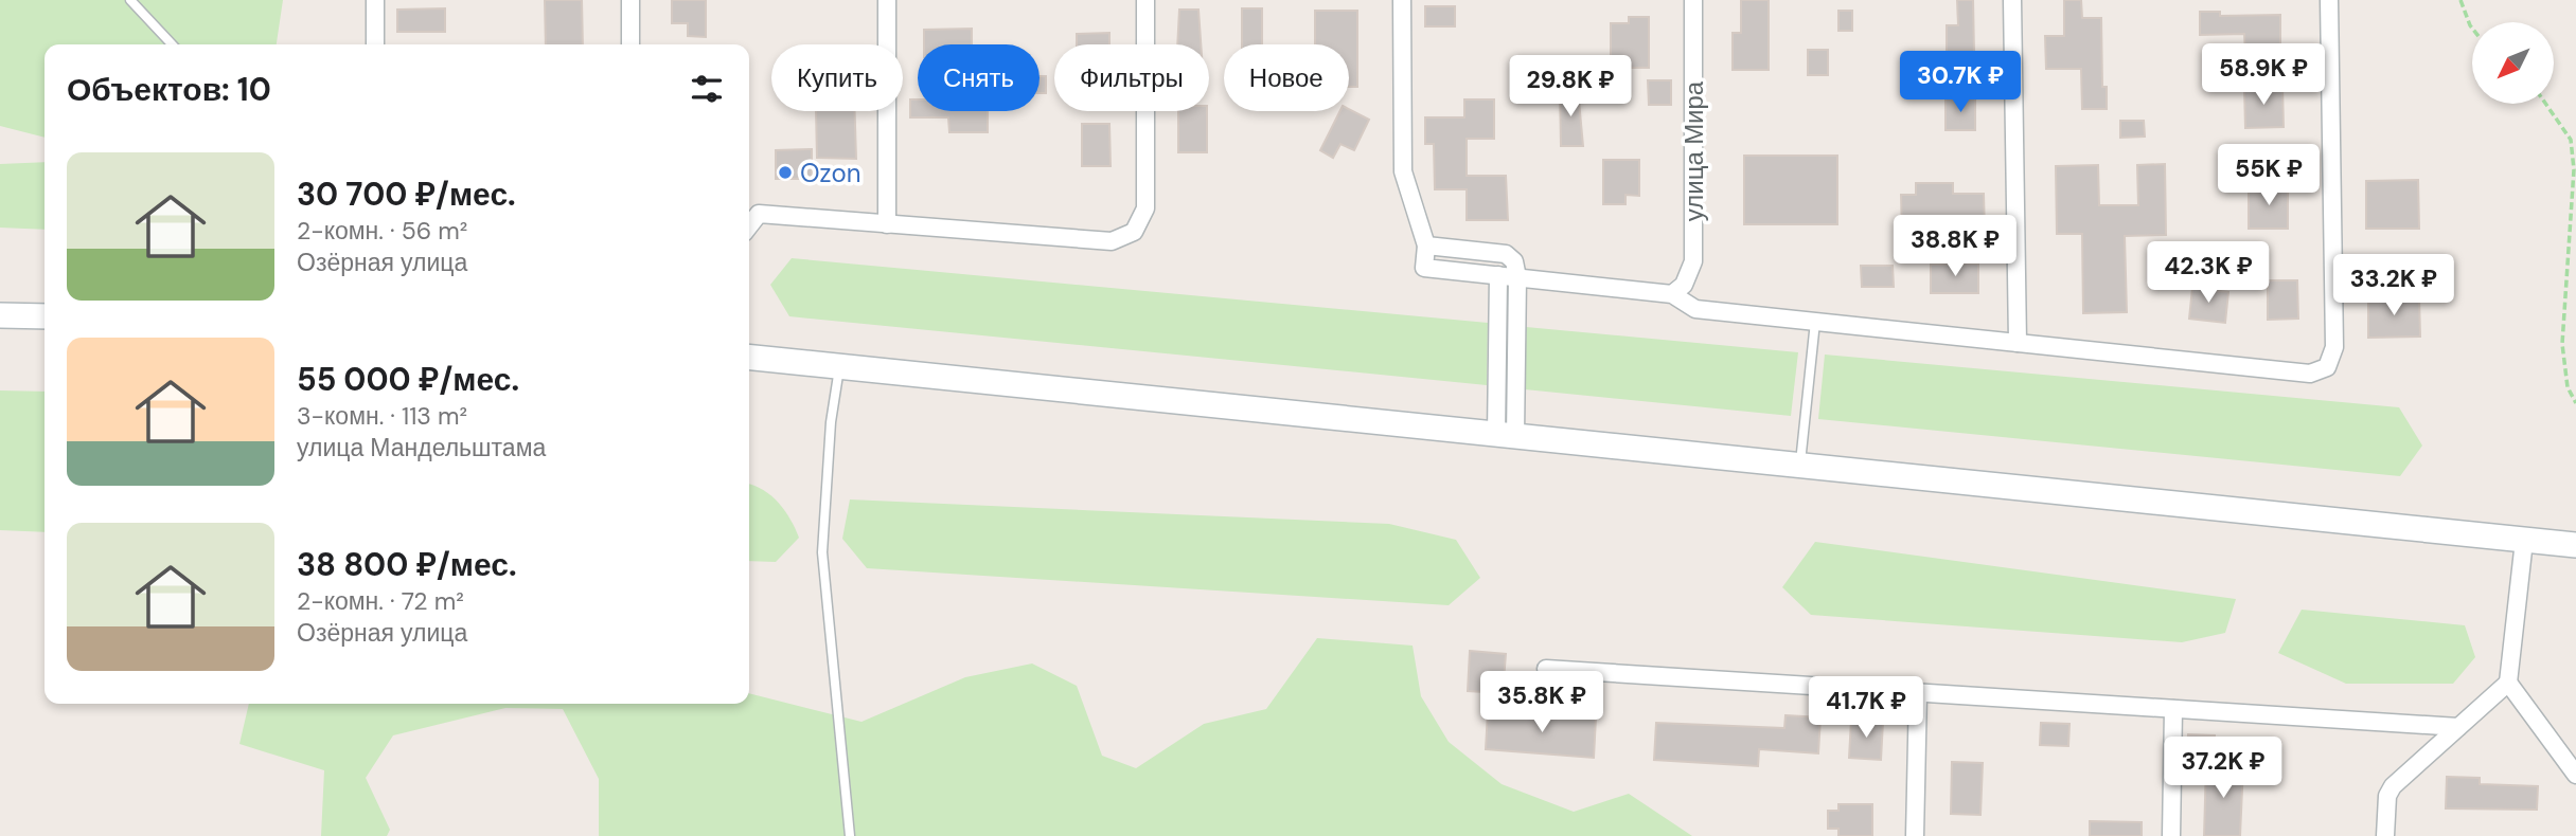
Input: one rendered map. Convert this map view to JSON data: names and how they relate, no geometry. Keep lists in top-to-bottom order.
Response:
{
  "streets": {
    "street": ["улица Мира"]
  },
  "places": ["Ozon"],
  "north": "bottom left",
  "page": {
    "price": [
      "58.9K ₽",
      "30.7K ₽",
      "29.8K ₽",
      "55K ₽",
      "38.8K ₽",
      "42.3K ₽",
      "33.2K ₽",
      "35.8K ₽",
      "41.7K ₽",
      "37.2K ₽"
    ],
    "chip": [
      "Купить",
      "Снять",
      "Фильтры",
      "Новое"
    ],
    "heading": "Объектов: 10",
    "list": [
      {
        "name": "30 700 ₽/мес.",
        "note": "2-комн. · 56 m² · Озёрная улица"
      },
      {
        "name": "55 000 ₽/мес.",
        "note": "3-комн. · 113 m² · улица Мандельштама"
      },
      {
        "name": "38 800 ₽/мес.",
        "note": "2-комн. · 72 m² · Озёрная улица"
      }
    ]
  }
}
